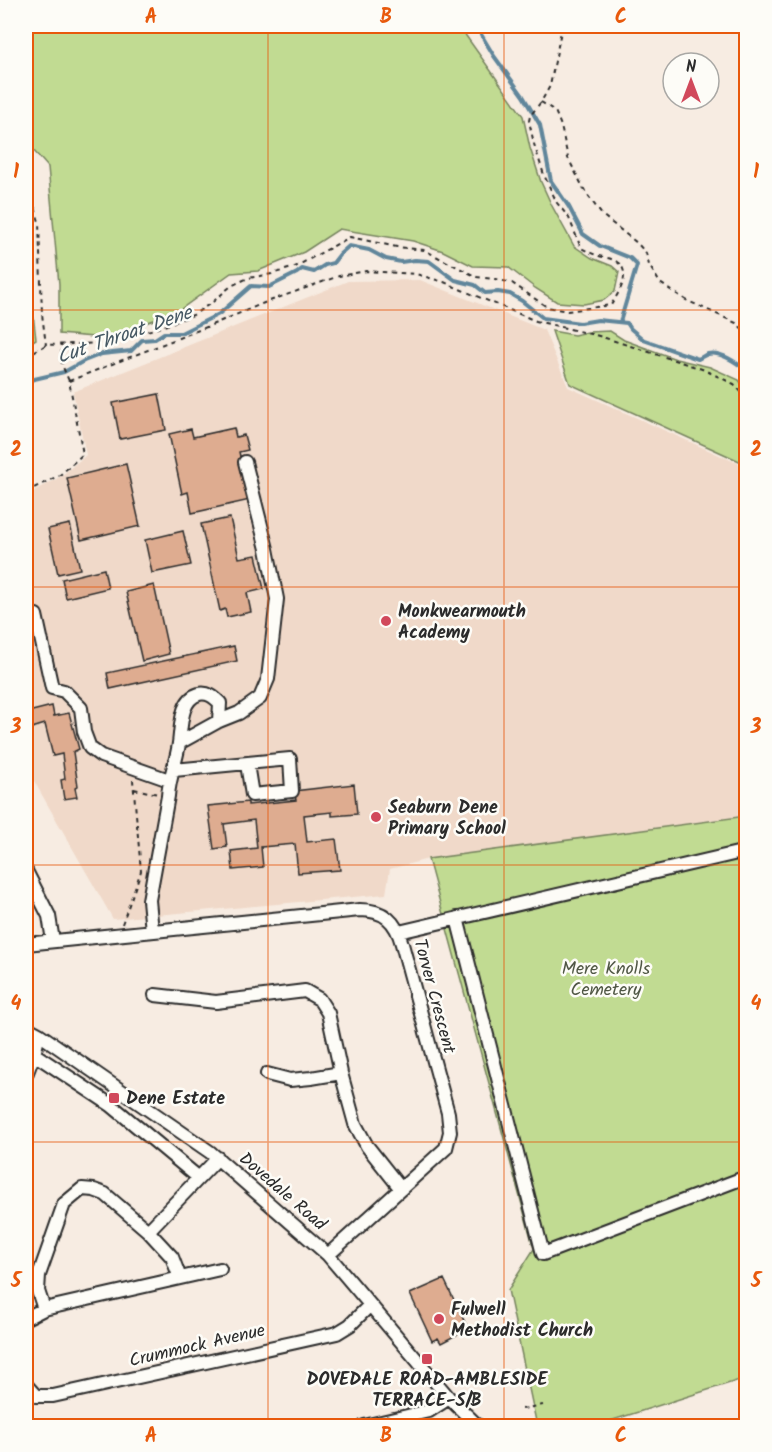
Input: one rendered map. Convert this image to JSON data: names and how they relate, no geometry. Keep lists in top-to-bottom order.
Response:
{
  "streets": {
    "street": ["Torver Crescent", "Dovedale Road", "Crummock Avenue"]
  },
  "crossings": [
    ["Torver Crescent", "Dovedale Road"],
    ["Dovedale Road", "Crummock Avenue"]
  ],
  "water": ["Cut Throat Dene"],
  "parks": ["Mere Knolls Cemetery"],
  "places": {
    "other": ["Monkwearmouth Academy", "Seaburn Dene Primary School", "Fulwell Methodist Church"],
    "transit": ["Dene Estate", "DOVEDALE ROAD-AMBLESIDE TERRACE-S/B"]
  },
  "north": "top",
  "grid": {
    "columns": ["A", "B", "C"],
    "rows": [
      "1",
      "2",
      "3",
      "4",
      "5"
    ]
  }
}
